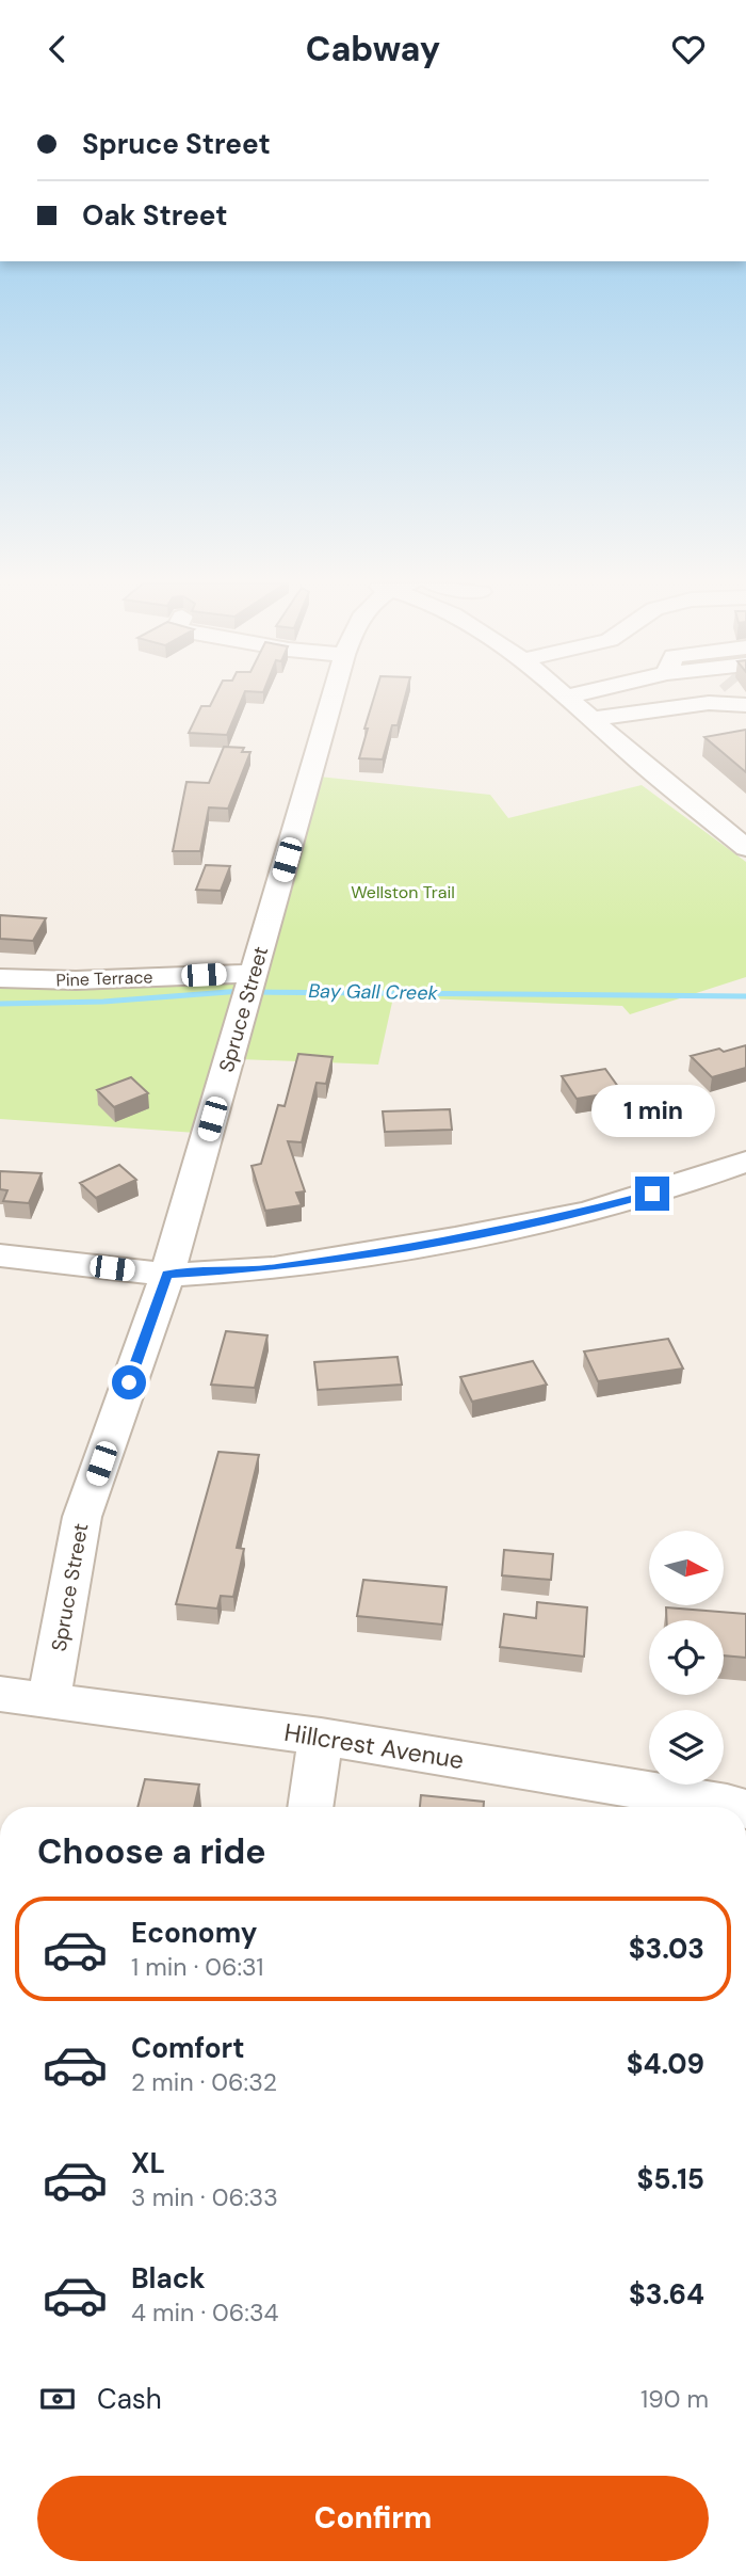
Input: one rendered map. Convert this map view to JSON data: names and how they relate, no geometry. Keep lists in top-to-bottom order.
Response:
{
  "streets": {
    "street": ["Pine Terrace", "Spruce Street", "Hillcrest Avenue"]
  },
  "crossings": [
    ["Pine Terrace", "Spruce Street"],
    ["Spruce Street", "Hillcrest Avenue"]
  ],
  "water": ["Bay Gall Creek"],
  "parks": ["Wellston Trail"],
  "north": "right",
  "page": {
    "header": "Cabway",
    "banner": ["Spruce Street", "Oak Street"],
    "bubble": "1 min",
    "heading": "Choose a ride",
    "list": [
      {
        "name": "Economy",
        "note": "1 min · 06:31",
        "value": "$3.03"
      },
      {
        "name": "Comfort",
        "note": "2 min · 06:32",
        "value": "$4.09"
      },
      {
        "name": "XL",
        "note": "3 min · 06:33",
        "value": "$5.15"
      },
      {
        "name": "Black",
        "note": "4 min · 06:34",
        "value": "$3.64"
      }
    ],
    "pay": ["Cash", "190 m"],
    "buttons": "Confirm"
  }
}
